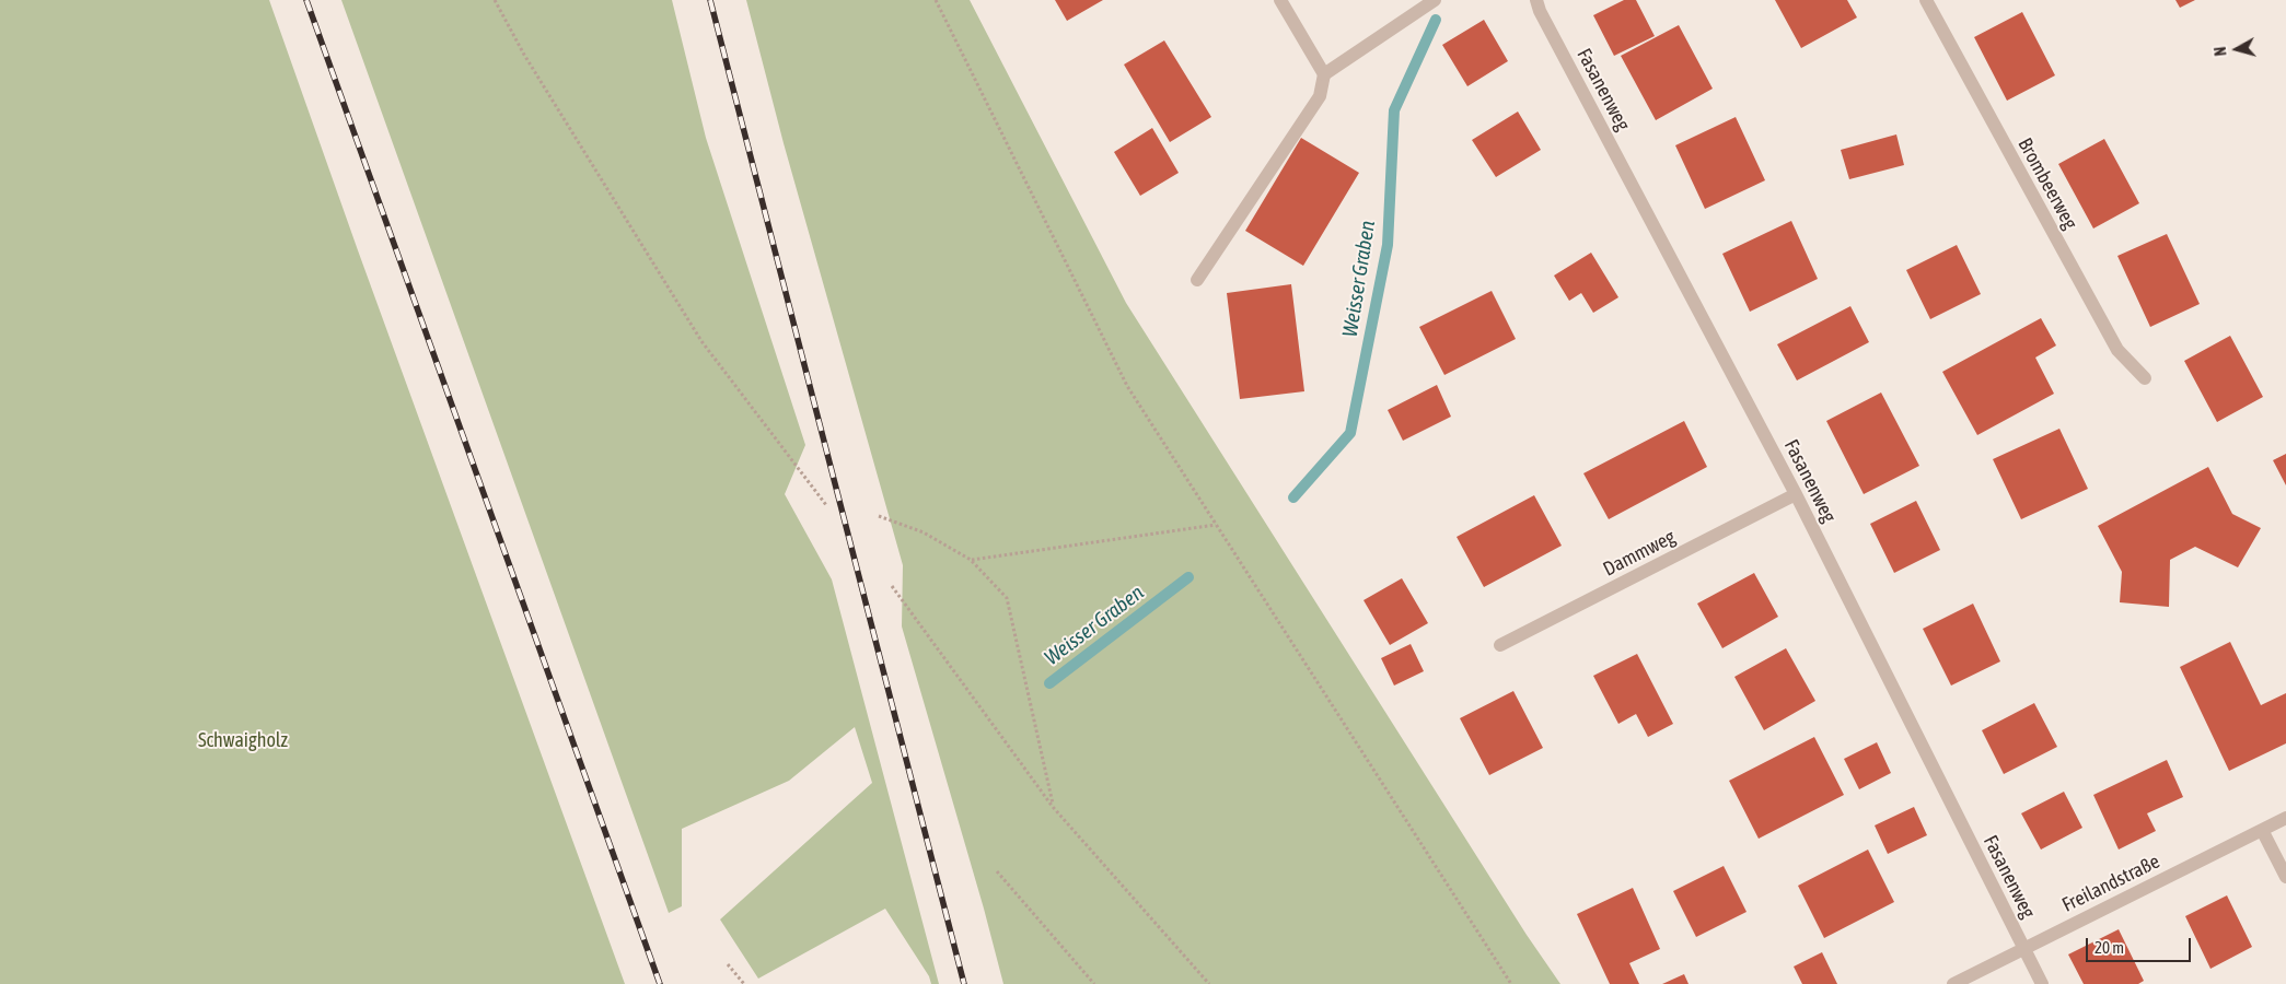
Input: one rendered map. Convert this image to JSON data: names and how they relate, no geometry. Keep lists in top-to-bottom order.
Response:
{
  "streets": {
    "street": [
      "Fasanenweg",
      "Brombeerweg",
      "Dammweg",
      "Freilandstraße"
    ]
  },
  "crossings": [
    ["Fasanenweg", "Dammweg"],
    ["Fasanenweg", "Freilandstraße"]
  ],
  "water": ["Weisser Graben"],
  "parks": ["Schwaigholz"],
  "scale_bar": "20 m",
  "north": "left"
}
